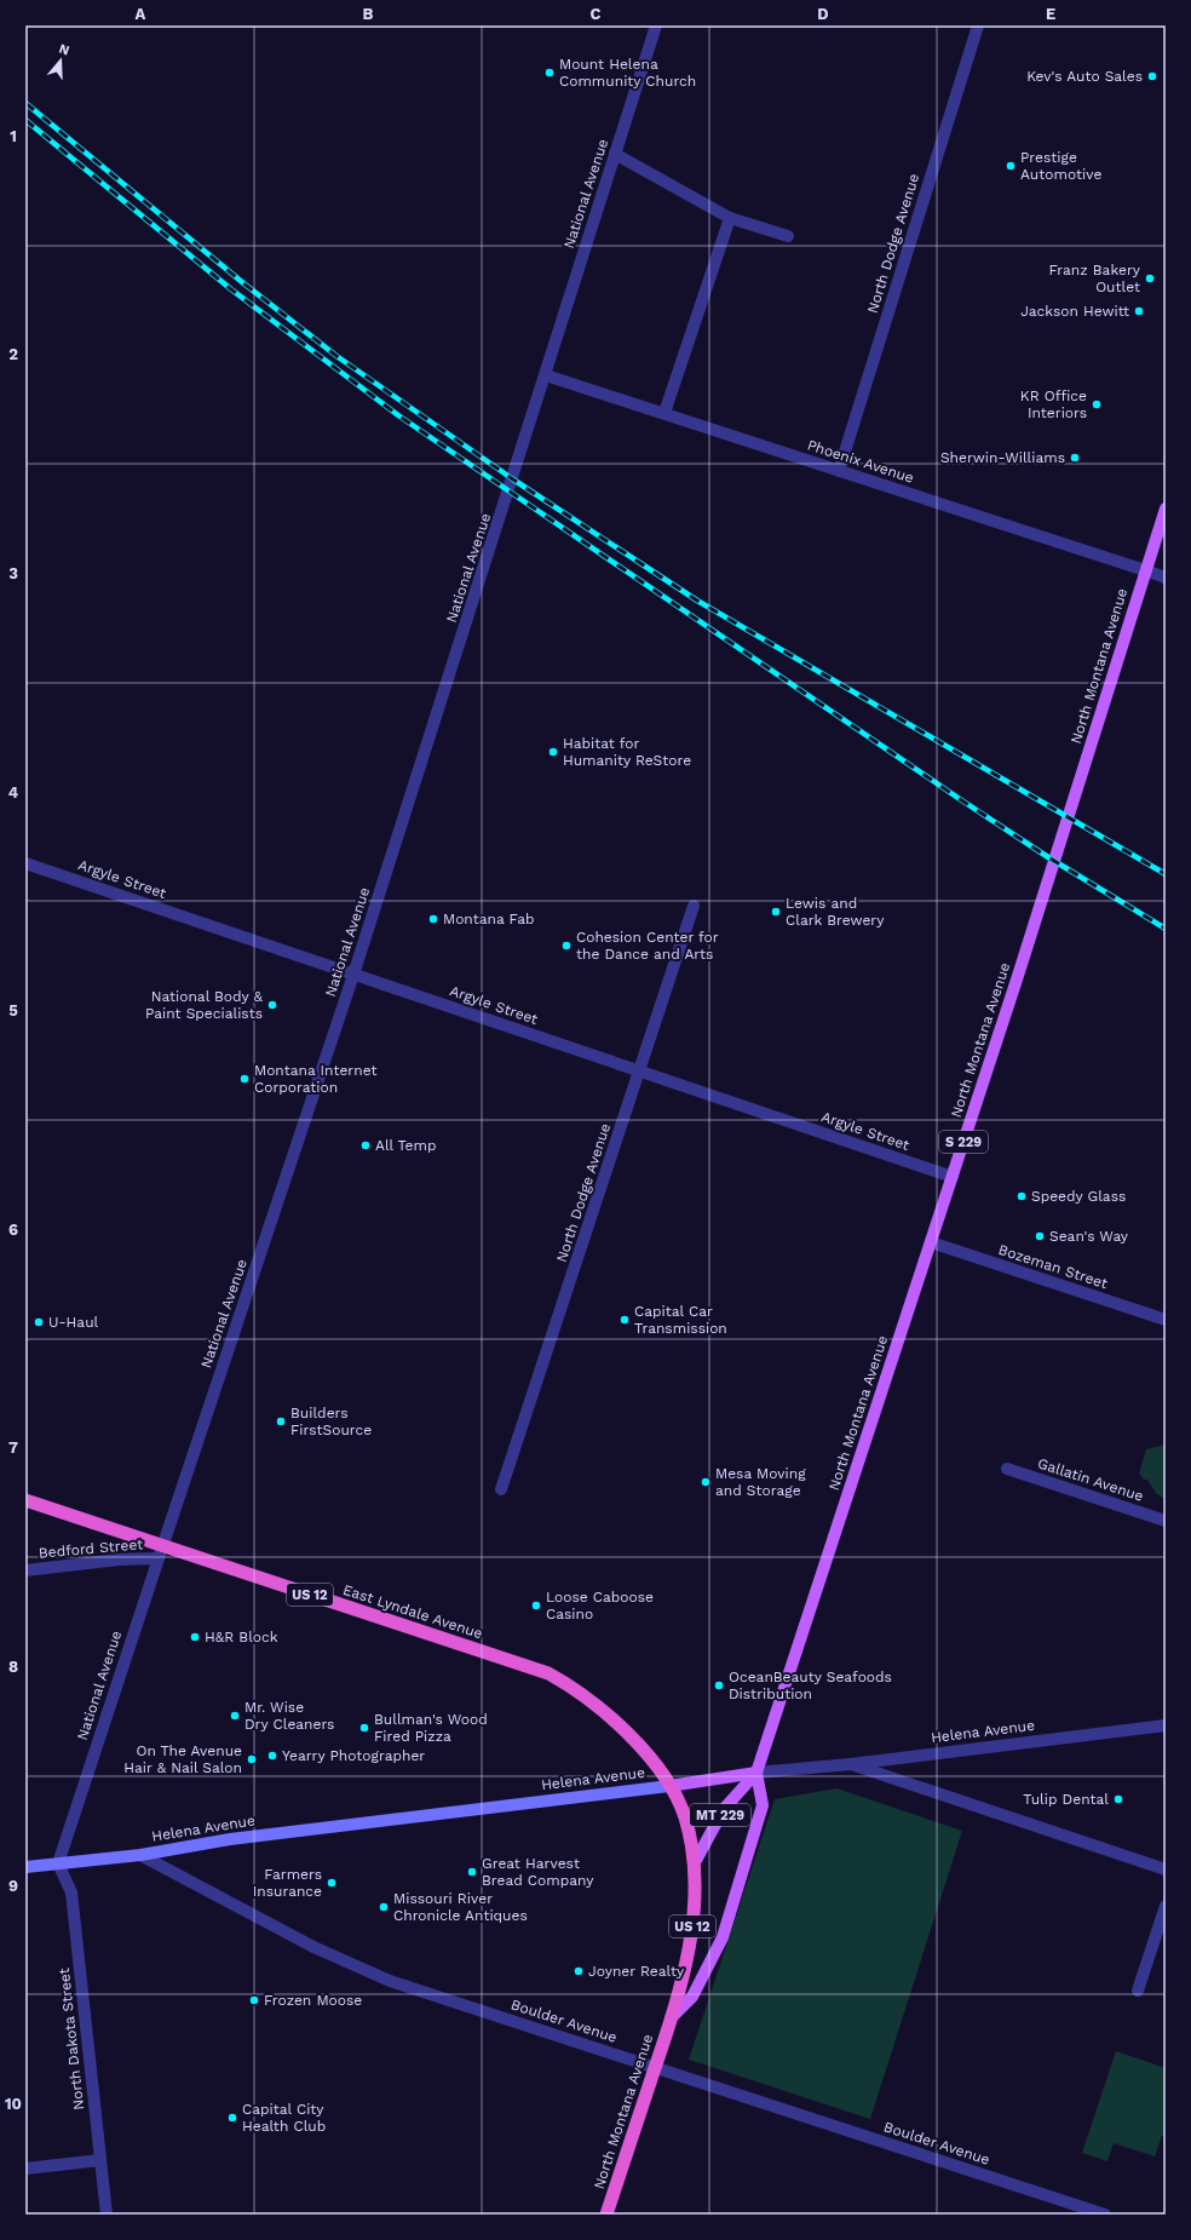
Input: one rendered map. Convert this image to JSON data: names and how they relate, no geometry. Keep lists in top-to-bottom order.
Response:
{
  "streets": {
    "highway": ["North Montana Avenue", "US 12", "East Lyndale Avenue"],
    "main road": ["S 229", "Helena Avenue", "MT 229"],
    "street": [
      "National Avenue",
      "North Dodge Avenue",
      "Phoenix Avenue",
      "Argyle Street",
      "Bozeman Street",
      "Gallatin Avenue",
      "Bedford Street",
      "Boulder Avenue",
      "North Dakota Street"
    ]
  },
  "crossings": [
    ["National Avenue", "Phoenix Avenue"],
    ["National Avenue", "Argyle Street"],
    ["National Avenue", "Bedford Street"],
    ["National Avenue", "East Lyndale Avenue"],
    ["National Avenue", "Helena Avenue"],
    ["National Avenue", "North Dakota Street"],
    ["North Dodge Avenue", "Phoenix Avenue"],
    ["North Dodge Avenue", "Argyle Street"],
    ["Phoenix Avenue", "North Montana Avenue"],
    ["North Montana Avenue", "Argyle Street"],
    ["North Montana Avenue", "Bozeman Street"],
    ["North Montana Avenue", "East Lyndale Avenue"],
    ["North Montana Avenue", "Helena Avenue"],
    ["North Montana Avenue", "Boulder Avenue"],
    ["Bedford Street", "East Lyndale Avenue"],
    ["East Lyndale Avenue", "Helena Avenue"],
    ["Helena Avenue", "Boulder Avenue"],
    ["Helena Avenue", "North Dakota Street"]
  ],
  "places": [
    "Mount Helena Community Church",
    "Kev's Auto Sales",
    "Prestige Automotive",
    "Franz Bakery Outlet",
    "Jackson Hewitt",
    "KR Office Interiors",
    "Sherwin-Williams",
    "Habitat for Humanity ReStore",
    "Lewis and Clark Brewery",
    "Montana Fab",
    "Cohesion Center for the Dance and Arts",
    "National Body & Paint Specialists",
    "Montana Internet Corporation",
    "All Temp",
    "Speedy Glass",
    "Sean's Way",
    "Capital Car Transmission",
    "U-Haul",
    "Builders FirstSource",
    "Mesa Moving and Storage",
    "Loose Caboose Casino",
    "H&R Block",
    "OceanBeauty Seafoods Distribution",
    "Mr. Wise Dry Cleaners",
    "Bullman's Wood Fired Pizza",
    "Yearry Photographer",
    "On The Avenue Hair & Nail Salon",
    "Tulip Dental",
    "Great Harvest Bread Company",
    "Farmers Insurance",
    "Missouri River Chronicle Antiques",
    "Joyner Realty",
    "Frozen Moose",
    "Capital City Health Club"
  ],
  "north": "top",
  "grid": {
    "columns": [
      "A",
      "B",
      "C",
      "D",
      "E"
    ],
    "rows": [
      "1",
      "2",
      "3",
      "4",
      "5",
      "6",
      "7",
      "8",
      "9",
      "10"
    ]
  }
}
